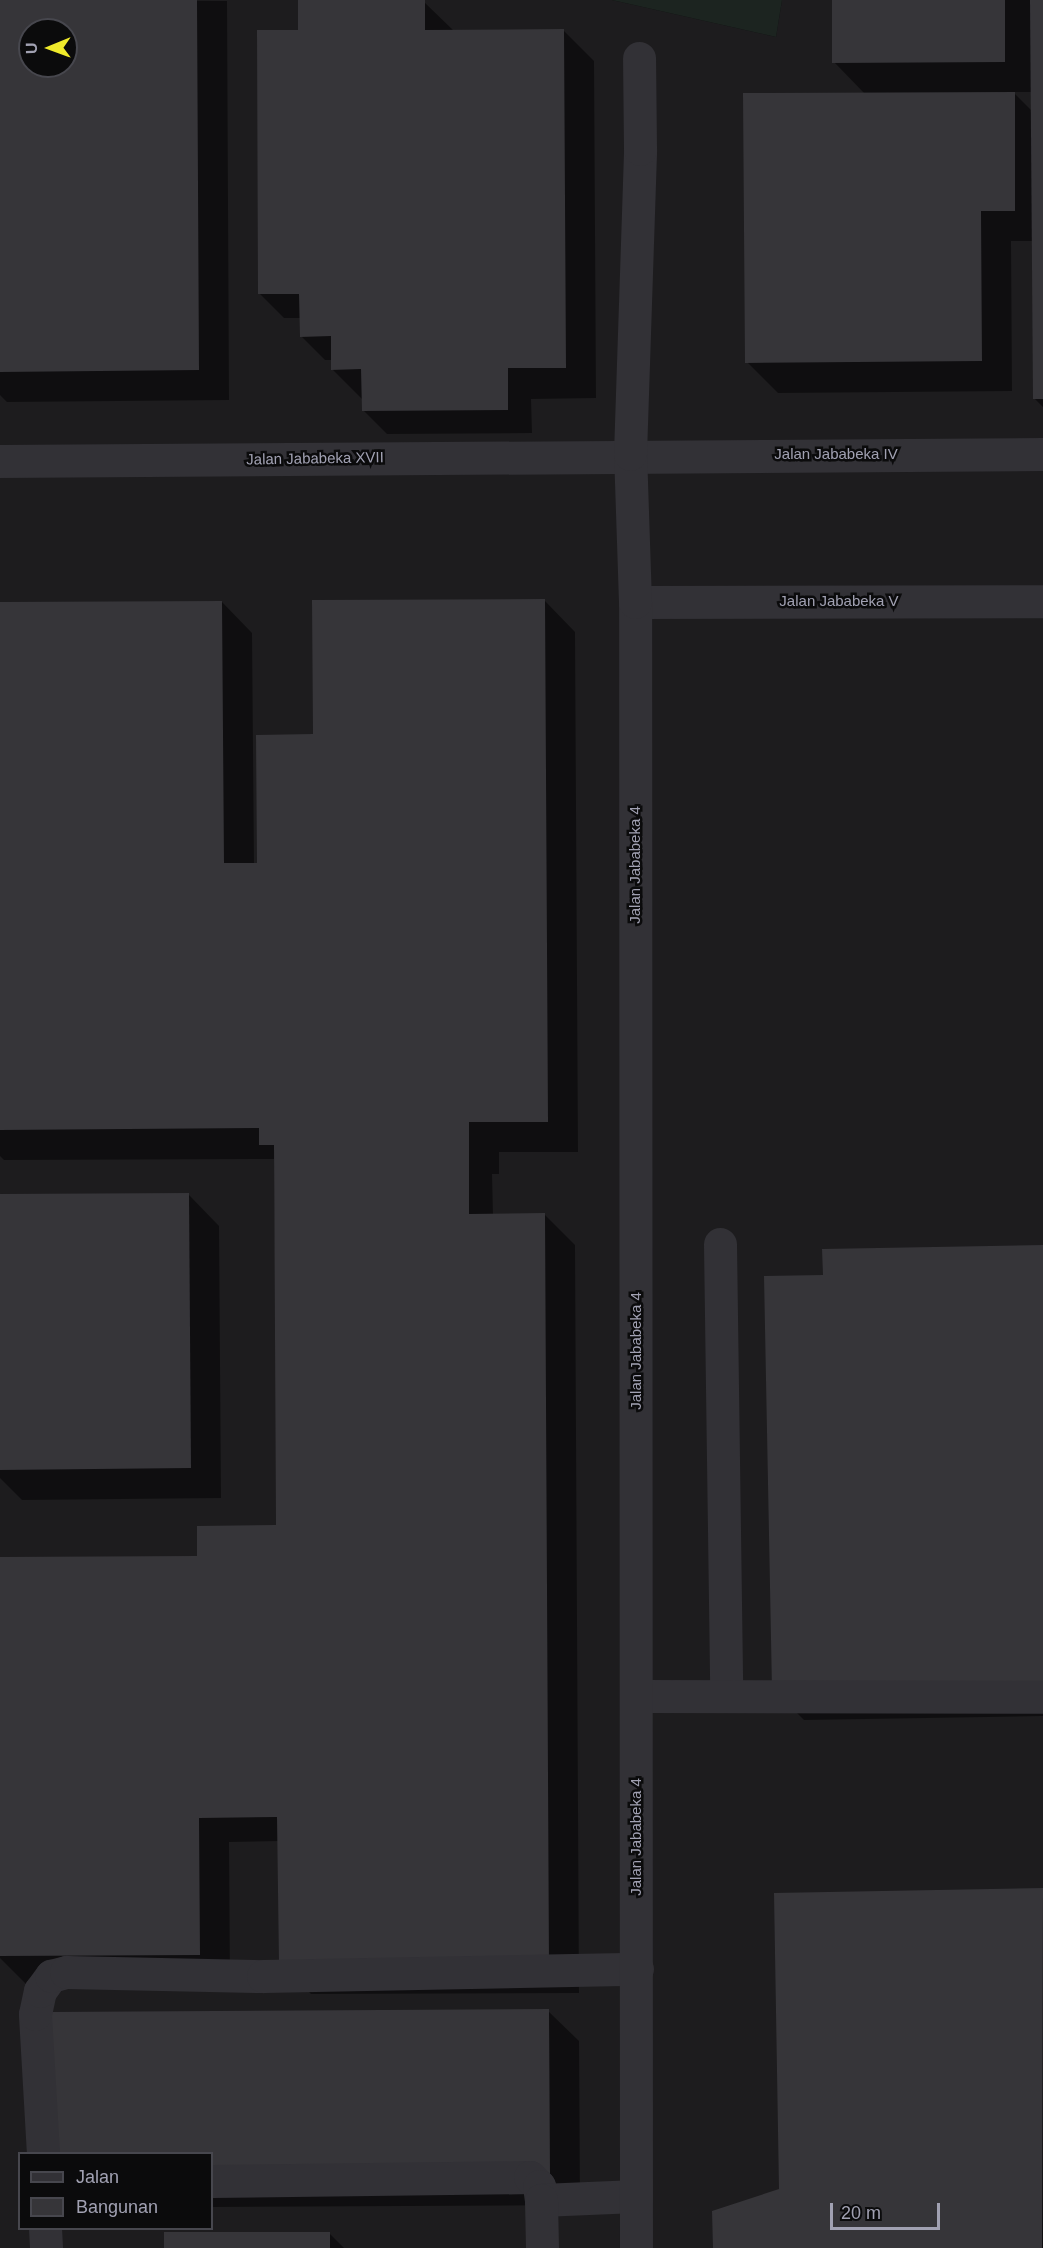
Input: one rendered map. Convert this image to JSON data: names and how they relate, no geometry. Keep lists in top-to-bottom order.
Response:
{
  "streets": {
    "street": [
      "Jalan Jababeka IV",
      "Jalan Jababeka XVII",
      "Jalan Jababeka V",
      "Jalan Jababeka 4"
    ]
  },
  "crossings": [
    ["Jalan Jababeka IV", "Jalan Jababeka XVII"],
    ["Jalan Jababeka IV", "Jalan Jababeka 4"],
    ["Jalan Jababeka XVII", "Jalan Jababeka 4"],
    ["Jalan Jababeka V", "Jalan Jababeka 4"]
  ],
  "legend": ["Jalan", "Bangunan"],
  "scale_bar": "20 m",
  "north": "left"
}
